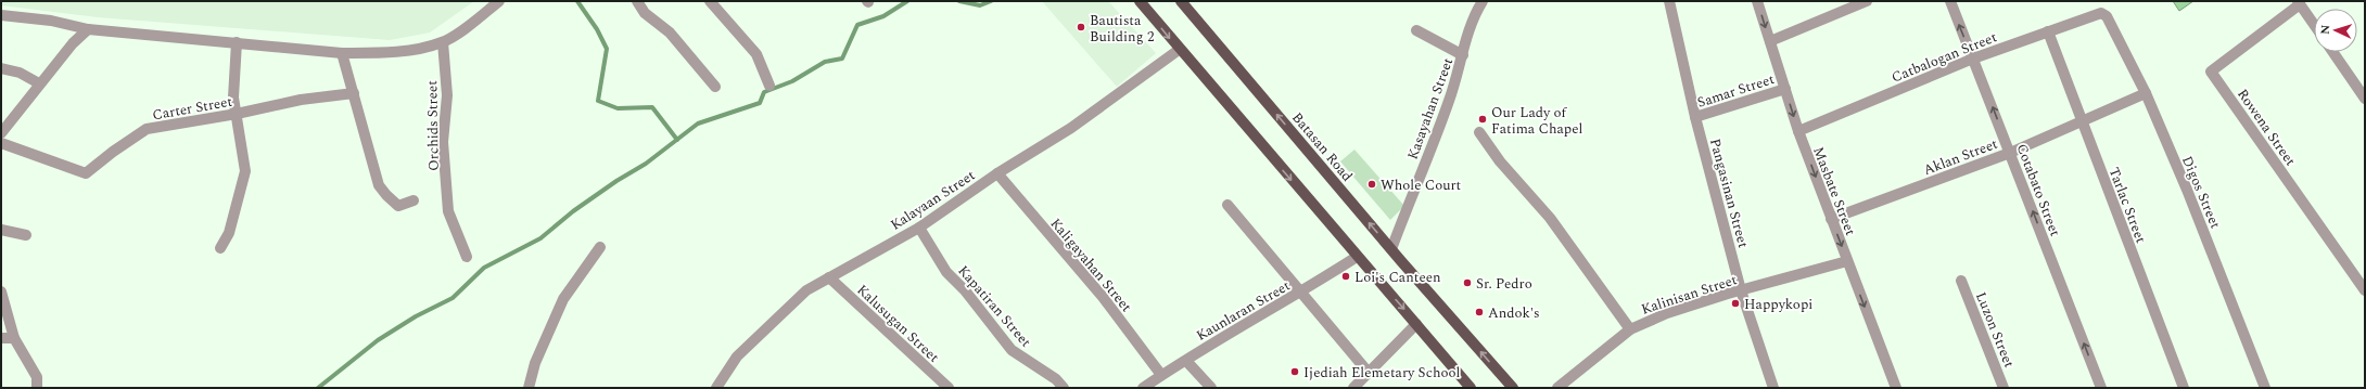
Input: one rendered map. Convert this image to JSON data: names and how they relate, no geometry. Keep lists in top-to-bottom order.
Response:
{
  "streets": {
    "main road": ["Batasan Road"],
    "street": [
      "Catbalogan Street",
      "Samar Street",
      "Carter Street",
      "Kasayahan Street",
      "Orchids Street",
      "Rowena Street",
      "Aklan Street",
      "Cotabato Street",
      "Masbate Street",
      "Digos Street",
      "Pangasinan Street",
      "Kalayaan Street",
      "Tarlac Street",
      "Kaligayahan Street",
      "Kalinisan Street",
      "Kapatiran Street",
      "Kaunlaran Street",
      "Kalusugan Street",
      "Luzon Street"
    ]
  },
  "crossings": [
    ["Catbalogan Street", "Cotabato Street"],
    ["Catbalogan Street", "Masbate Street"],
    ["Catbalogan Street", "Digos Street"],
    ["Catbalogan Street", "Tarlac Street"],
    ["Samar Street", "Masbate Street"],
    ["Samar Street", "Pangasinan Street"],
    ["Kasayahan Street", "Batasan Road"],
    ["Aklan Street", "Cotabato Street"],
    ["Aklan Street", "Masbate Street"],
    ["Aklan Street", "Digos Street"],
    ["Aklan Street", "Tarlac Street"],
    ["Masbate Street", "Kalinisan Street"],
    ["Pangasinan Street", "Kalinisan Street"],
    ["Kalayaan Street", "Kaligayahan Street"],
    ["Kalayaan Street", "Kapatiran Street"],
    ["Kalayaan Street", "Kalusugan Street"],
    ["Kaligayahan Street", "Kaunlaran Street"]
  ],
  "one_way": ["Cotabato Street", "Masbate Street"],
  "places": [
    "Bautista Building 2",
    "Our Lady of Fatima Chapel",
    "Whole Court",
    "Loi's Canteen",
    "Sr. Pedro",
    "Happykopi",
    "Andok's",
    "Ijediah Elemetary School"
  ],
  "north": "left"
}
